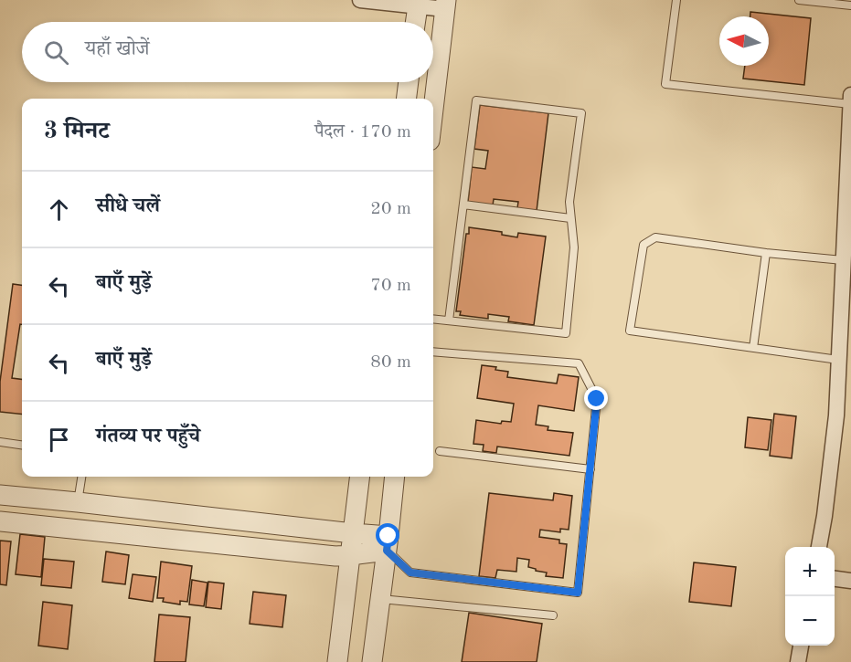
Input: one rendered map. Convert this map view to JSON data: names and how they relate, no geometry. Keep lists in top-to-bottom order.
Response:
{
  "north": "left",
  "page": {
    "search": "यहाँ खोजें",
    "heading": ["3 मिनट", "पैदल · 170 m"],
    "list": [
      ["सीधे चलें", "20 m"],
      ["बाएँ मुड़ें", "70 m"],
      ["बाएँ मुड़ें", "80 m"],
      "गंतव्य पर पहुँचे"
    ],
    "map_buttons": ["+", "−"]
  }
}
